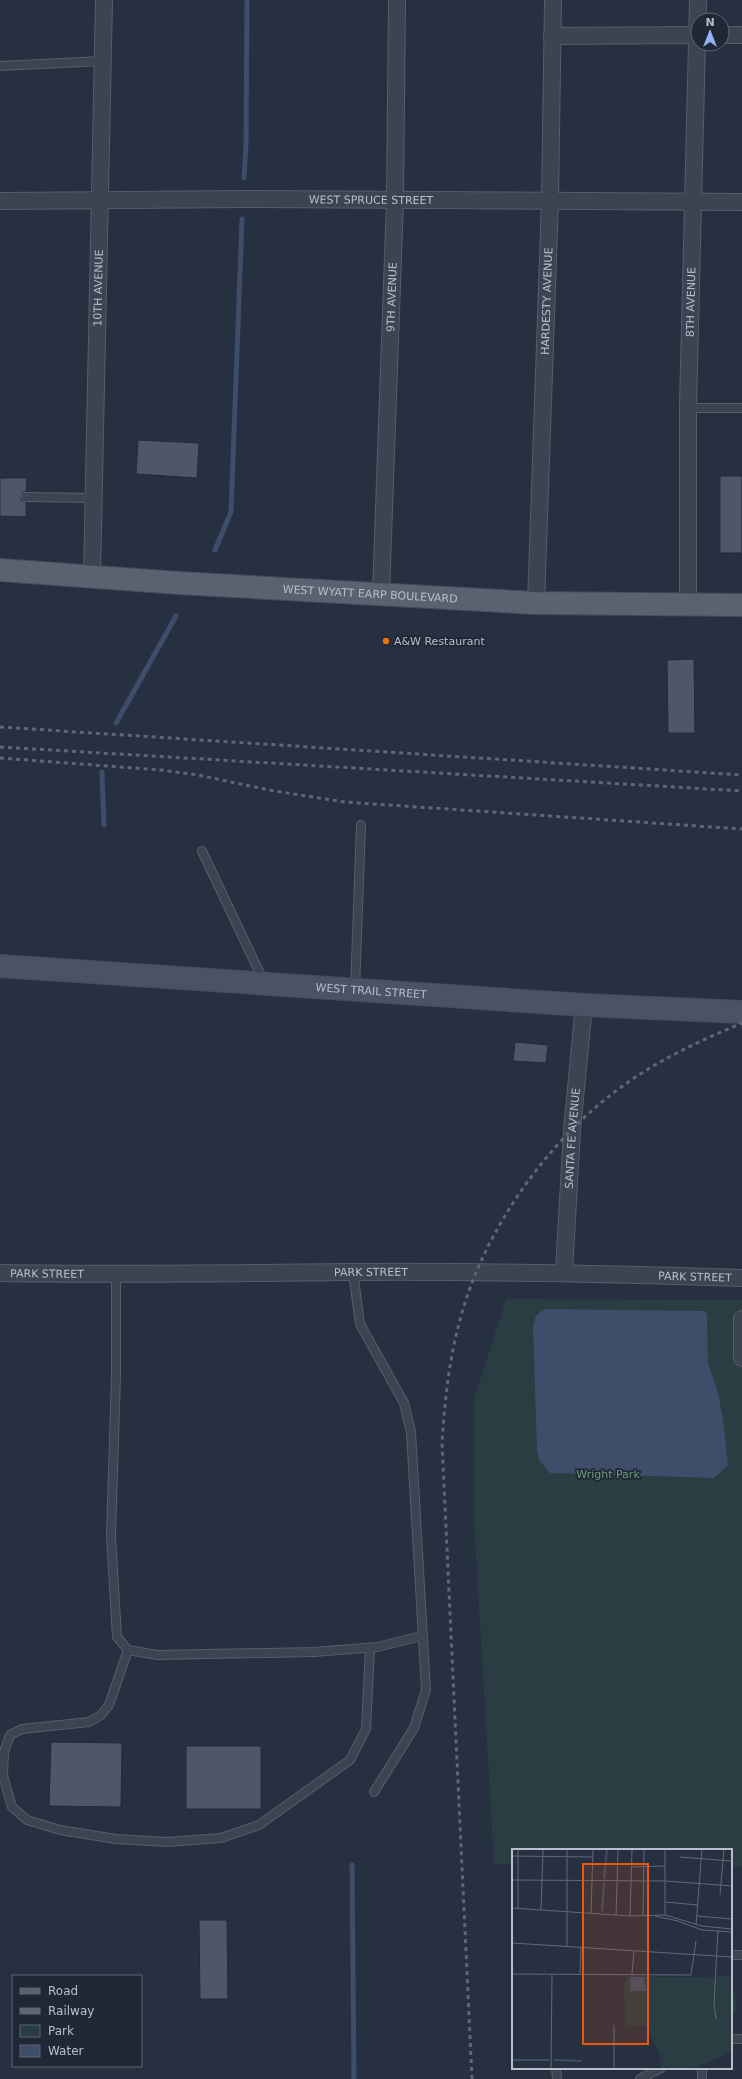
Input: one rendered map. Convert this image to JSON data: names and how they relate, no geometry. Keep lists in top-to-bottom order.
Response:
{
  "streets": {
    "main road": ["WEST WYATT EARP BOULEVARD", "WEST TRAIL STREET"],
    "street": [
      "WEST SPRUCE STREET",
      "10TH AVENUE",
      "9TH AVENUE",
      "HARDESTY AVENUE",
      "8TH AVENUE",
      "SANTA FE AVENUE",
      "PARK STREET"
    ]
  },
  "crossings": [
    ["WEST SPRUCE STREET", "10TH AVENUE"],
    ["WEST SPRUCE STREET", "9TH AVENUE"],
    ["WEST SPRUCE STREET", "HARDESTY AVENUE"],
    ["WEST SPRUCE STREET", "8TH AVENUE"],
    ["10TH AVENUE", "WEST WYATT EARP BOULEVARD"],
    ["9TH AVENUE", "WEST WYATT EARP BOULEVARD"],
    ["HARDESTY AVENUE", "WEST WYATT EARP BOULEVARD"],
    ["8TH AVENUE", "WEST WYATT EARP BOULEVARD"],
    ["WEST TRAIL STREET", "SANTA FE AVENUE"],
    ["SANTA FE AVENUE", "PARK STREET"]
  ],
  "parks": ["Wright Park"],
  "places": ["A&W Restaurant"],
  "legend": [
    "Road",
    "Railway",
    "Park",
    "Water"
  ],
  "north": "top"
}
